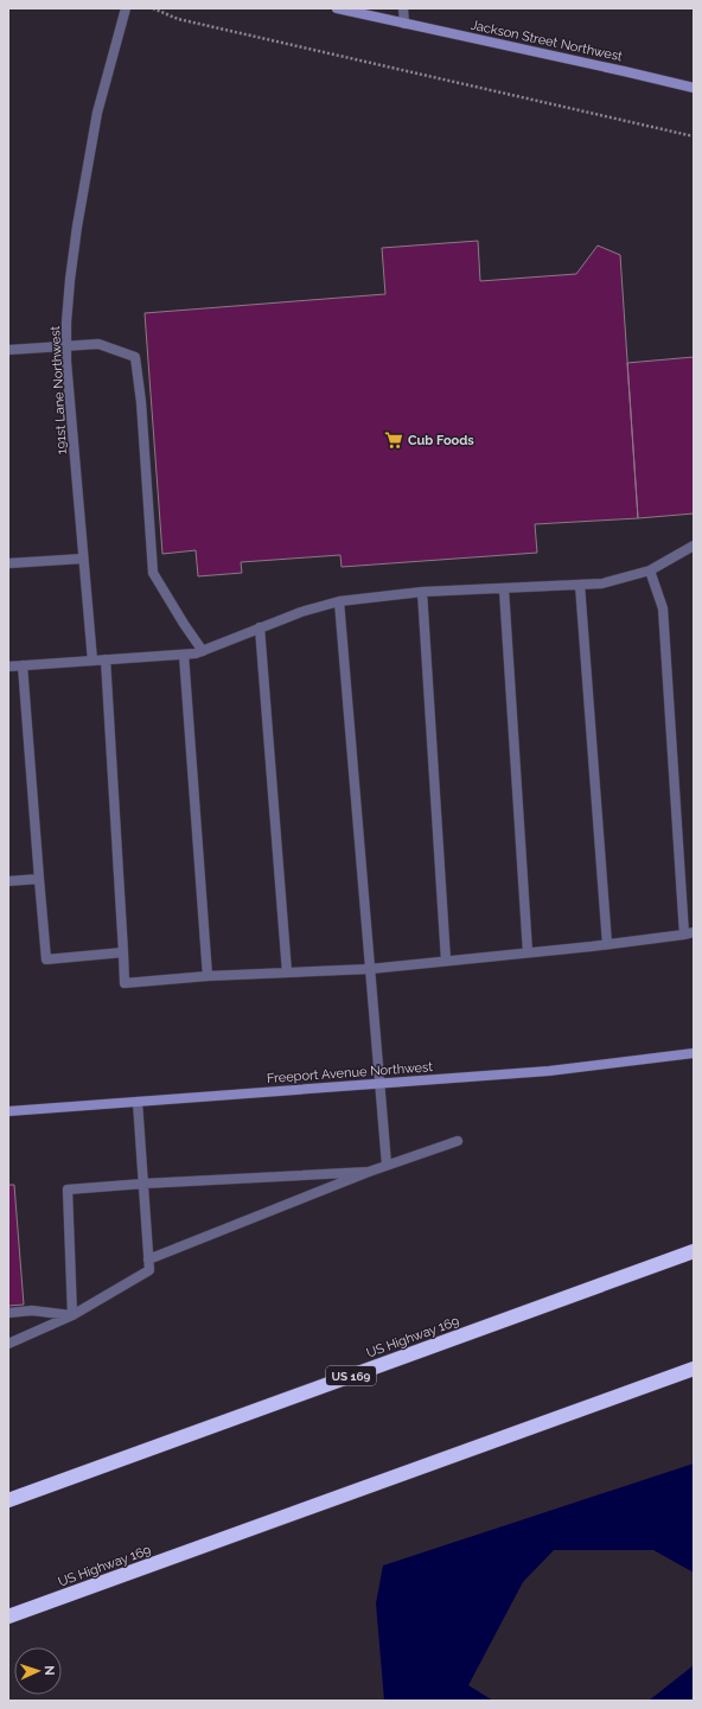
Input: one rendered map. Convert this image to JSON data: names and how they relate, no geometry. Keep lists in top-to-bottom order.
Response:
{
  "streets": {
    "highway": ["US Highway 169", "US 169"],
    "street": ["Jackson Street Northwest", "191st Lane Northwest", "Freeport Avenue Northwest"]
  },
  "places": {
    "supermarket": ["Cub Foods"]
  },
  "north": "right"
}
